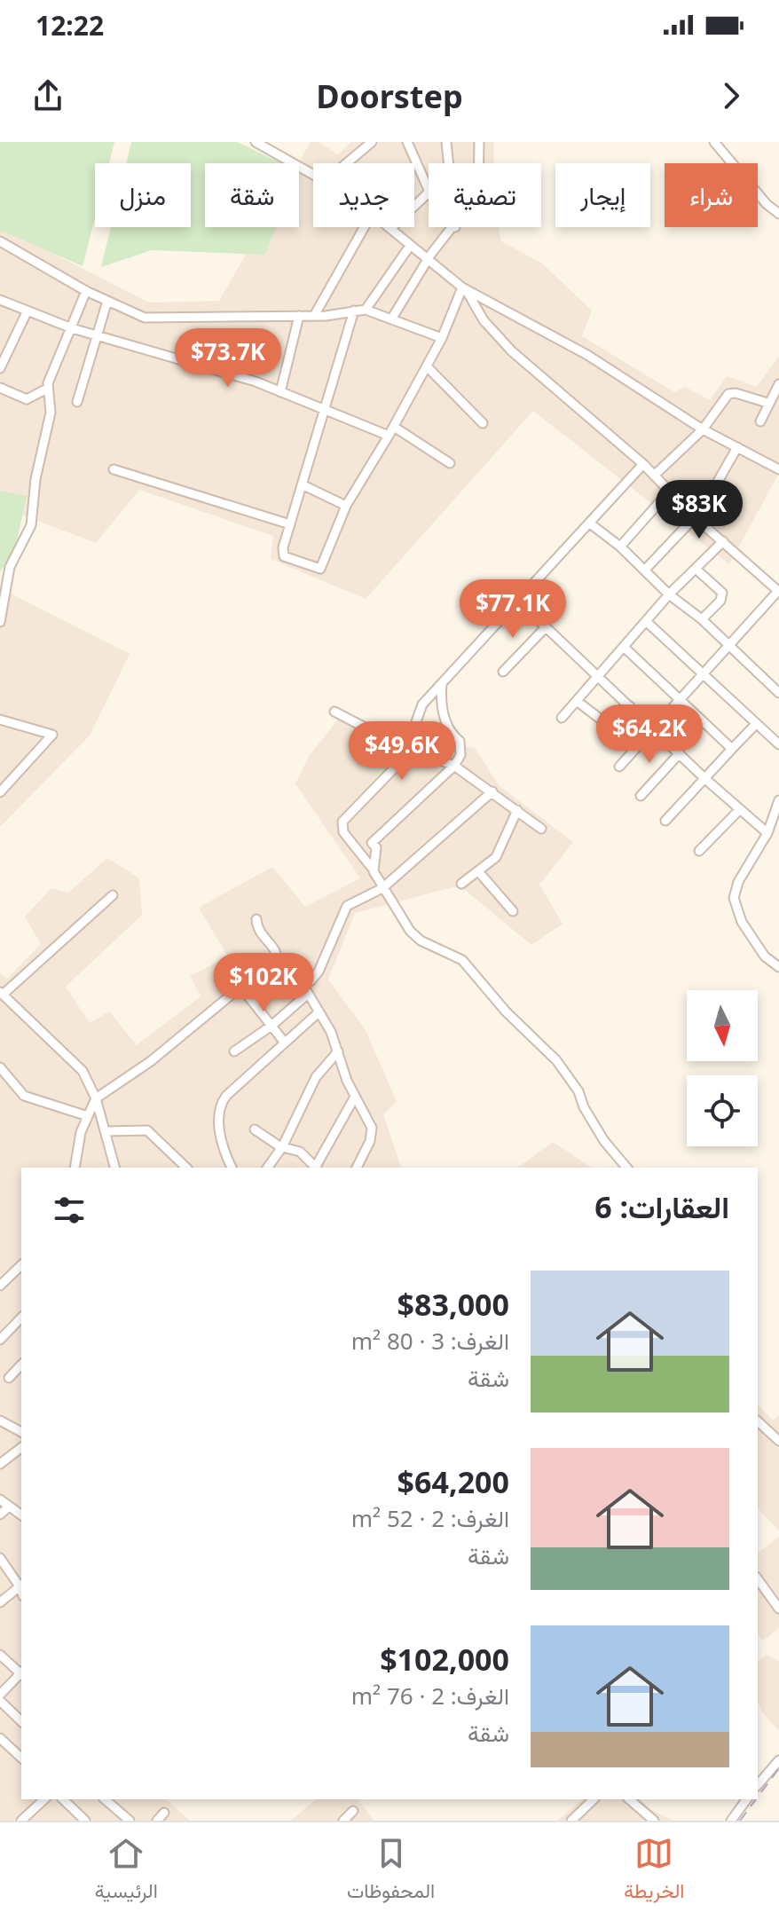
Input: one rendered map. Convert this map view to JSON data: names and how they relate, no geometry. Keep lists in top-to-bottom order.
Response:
{
  "north": "bottom",
  "page": {
    "status": "12:22",
    "header": "Doorstep",
    "chip": [
      "شراء",
      "إيجار",
      "تصفية",
      "جديد",
      "شقة",
      "منزل"
    ],
    "price": [
      "$73.7K",
      "$83K",
      "$77.1K",
      "$64.2K",
      "$49.6K",
      "$102K"
    ],
    "heading": "العقارات: 6",
    "list": [
      {
        "name": "$83,000",
        "note": "الغرف: 3 · 80 m² · شقة"
      },
      {
        "name": "$64,200",
        "note": "الغرف: 2 · 52 m² · شقة"
      },
      {
        "name": "$102,000",
        "note": "الغرف: 2 · 76 m² · شقة"
      }
    ],
    "tabs": ["الخريطة", "المحفوظات", "الرئيسية"]
  }
}
